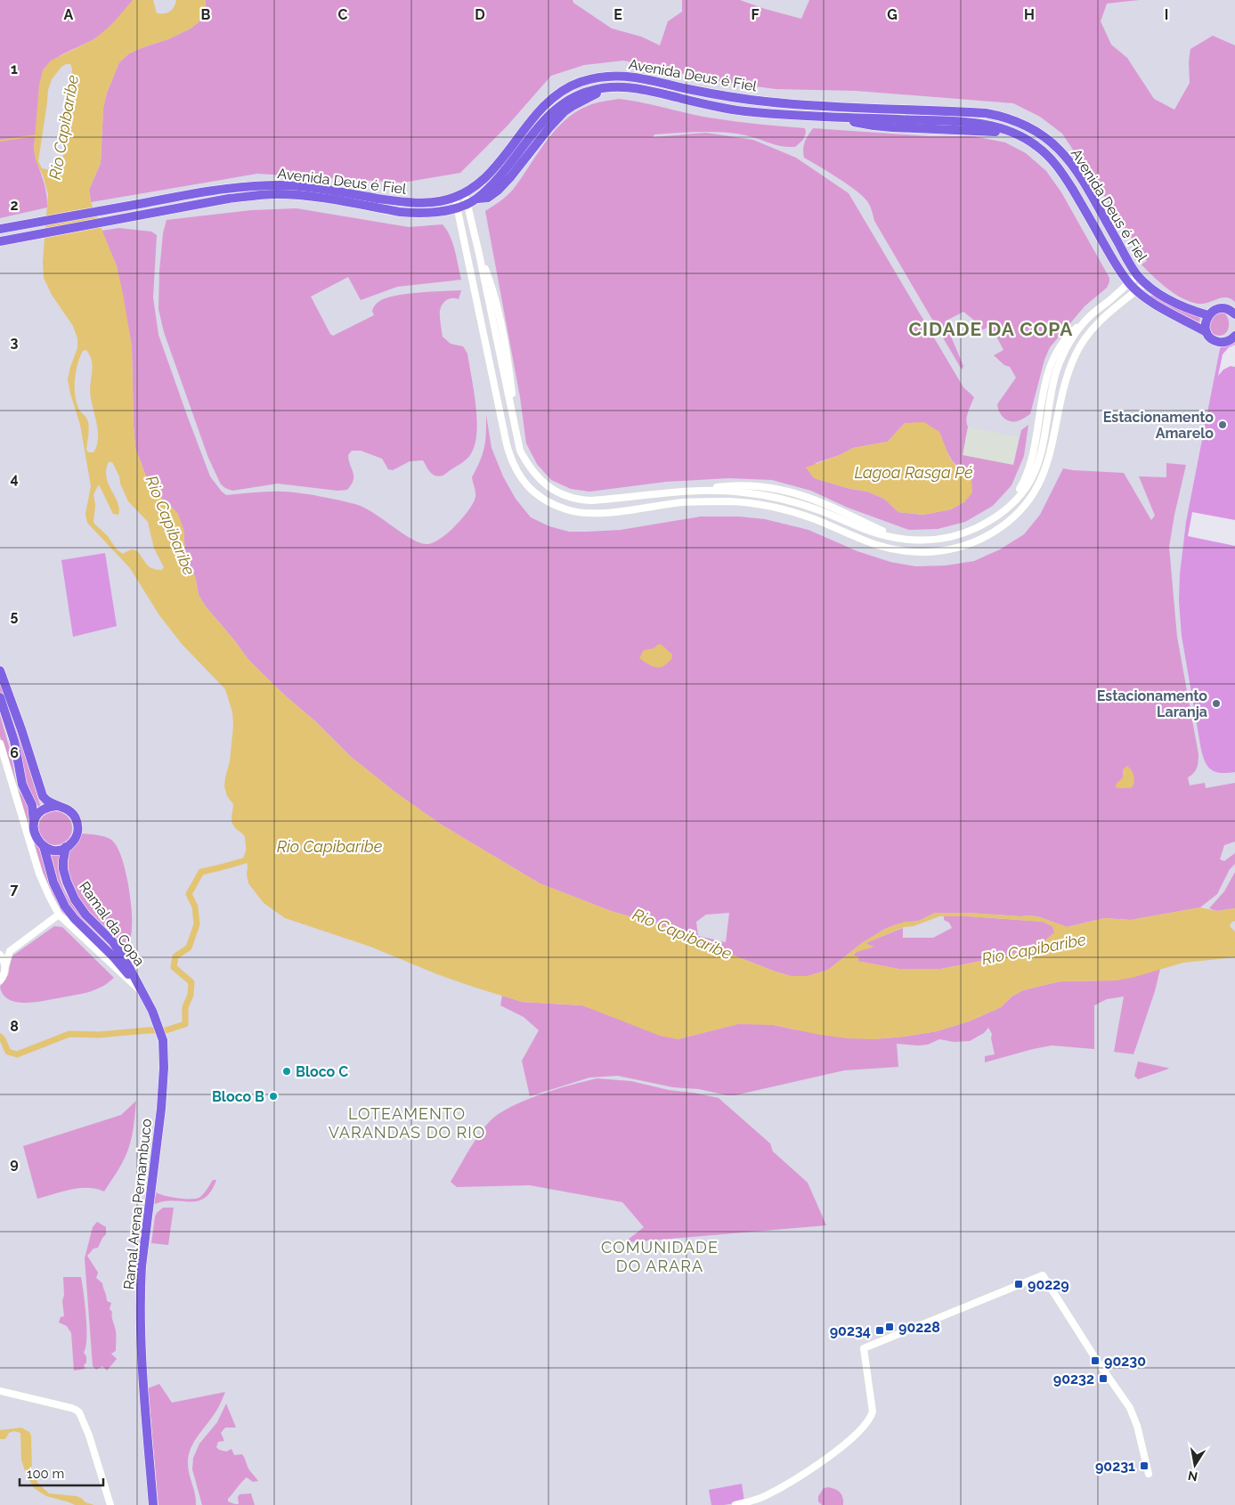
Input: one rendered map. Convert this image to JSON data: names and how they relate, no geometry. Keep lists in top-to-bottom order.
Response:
{
  "streets": {
    "main road": ["Avenida Deus é Fiel", "Ramal da Copa", "Ramal Arena Pernambuco"]
  },
  "crossings": [
    ["Ramal da Copa", "Ramal Arena Pernambuco"]
  ],
  "districts": ["CIDADE DA COPA", "LOTEAMENTO VARANDAS DO RIO", "COMUNIDADE DO ARARA"],
  "water": ["Rio Capibaribe", "Lagoa Rasga Pé"],
  "places": {
    "other": [
      "Estacionamento Amarelo",
      "Estacionamento Laranja",
      "Bloco C",
      "Bloco B"
    ],
    "transit": [
      "90229",
      "90228",
      "90234",
      "90230",
      "90232",
      "90231"
    ]
  },
  "scale_bar": "100 m",
  "north": "bottom",
  "grid": {
    "columns": [
      "A",
      "B",
      "C",
      "D",
      "E",
      "F",
      "G",
      "H",
      "I"
    ],
    "rows": [
      "1",
      "2",
      "3",
      "4",
      "5",
      "6",
      "7",
      "8",
      "9"
    ]
  }
}
